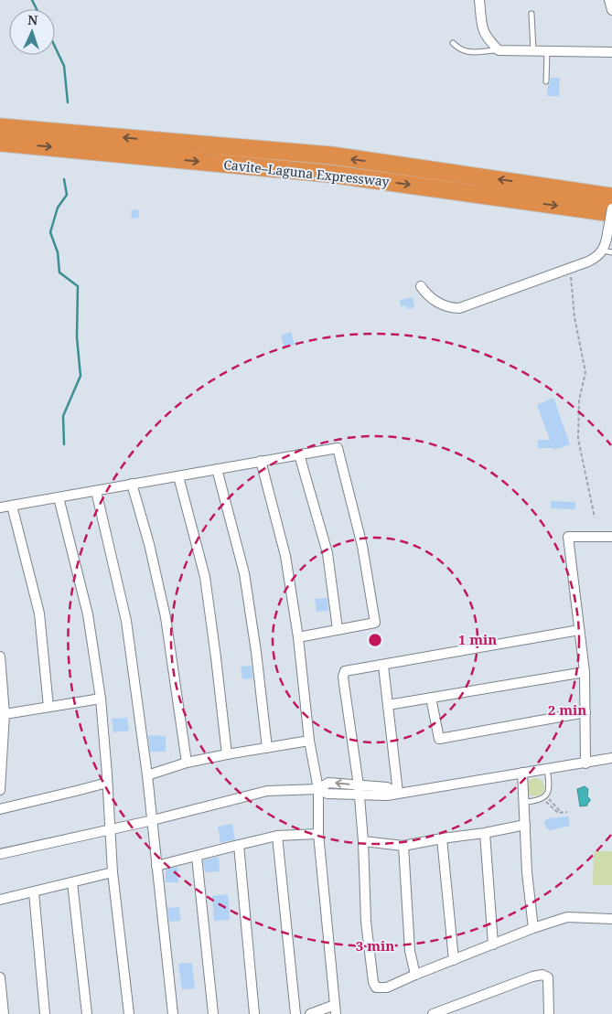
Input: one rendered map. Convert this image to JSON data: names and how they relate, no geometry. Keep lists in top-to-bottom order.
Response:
{
  "streets": {
    "highway": ["Cavite–Laguna Expressway"]
  },
  "north": "top",
  "rings": ["1 min", "2 min", "3 min"]
}
